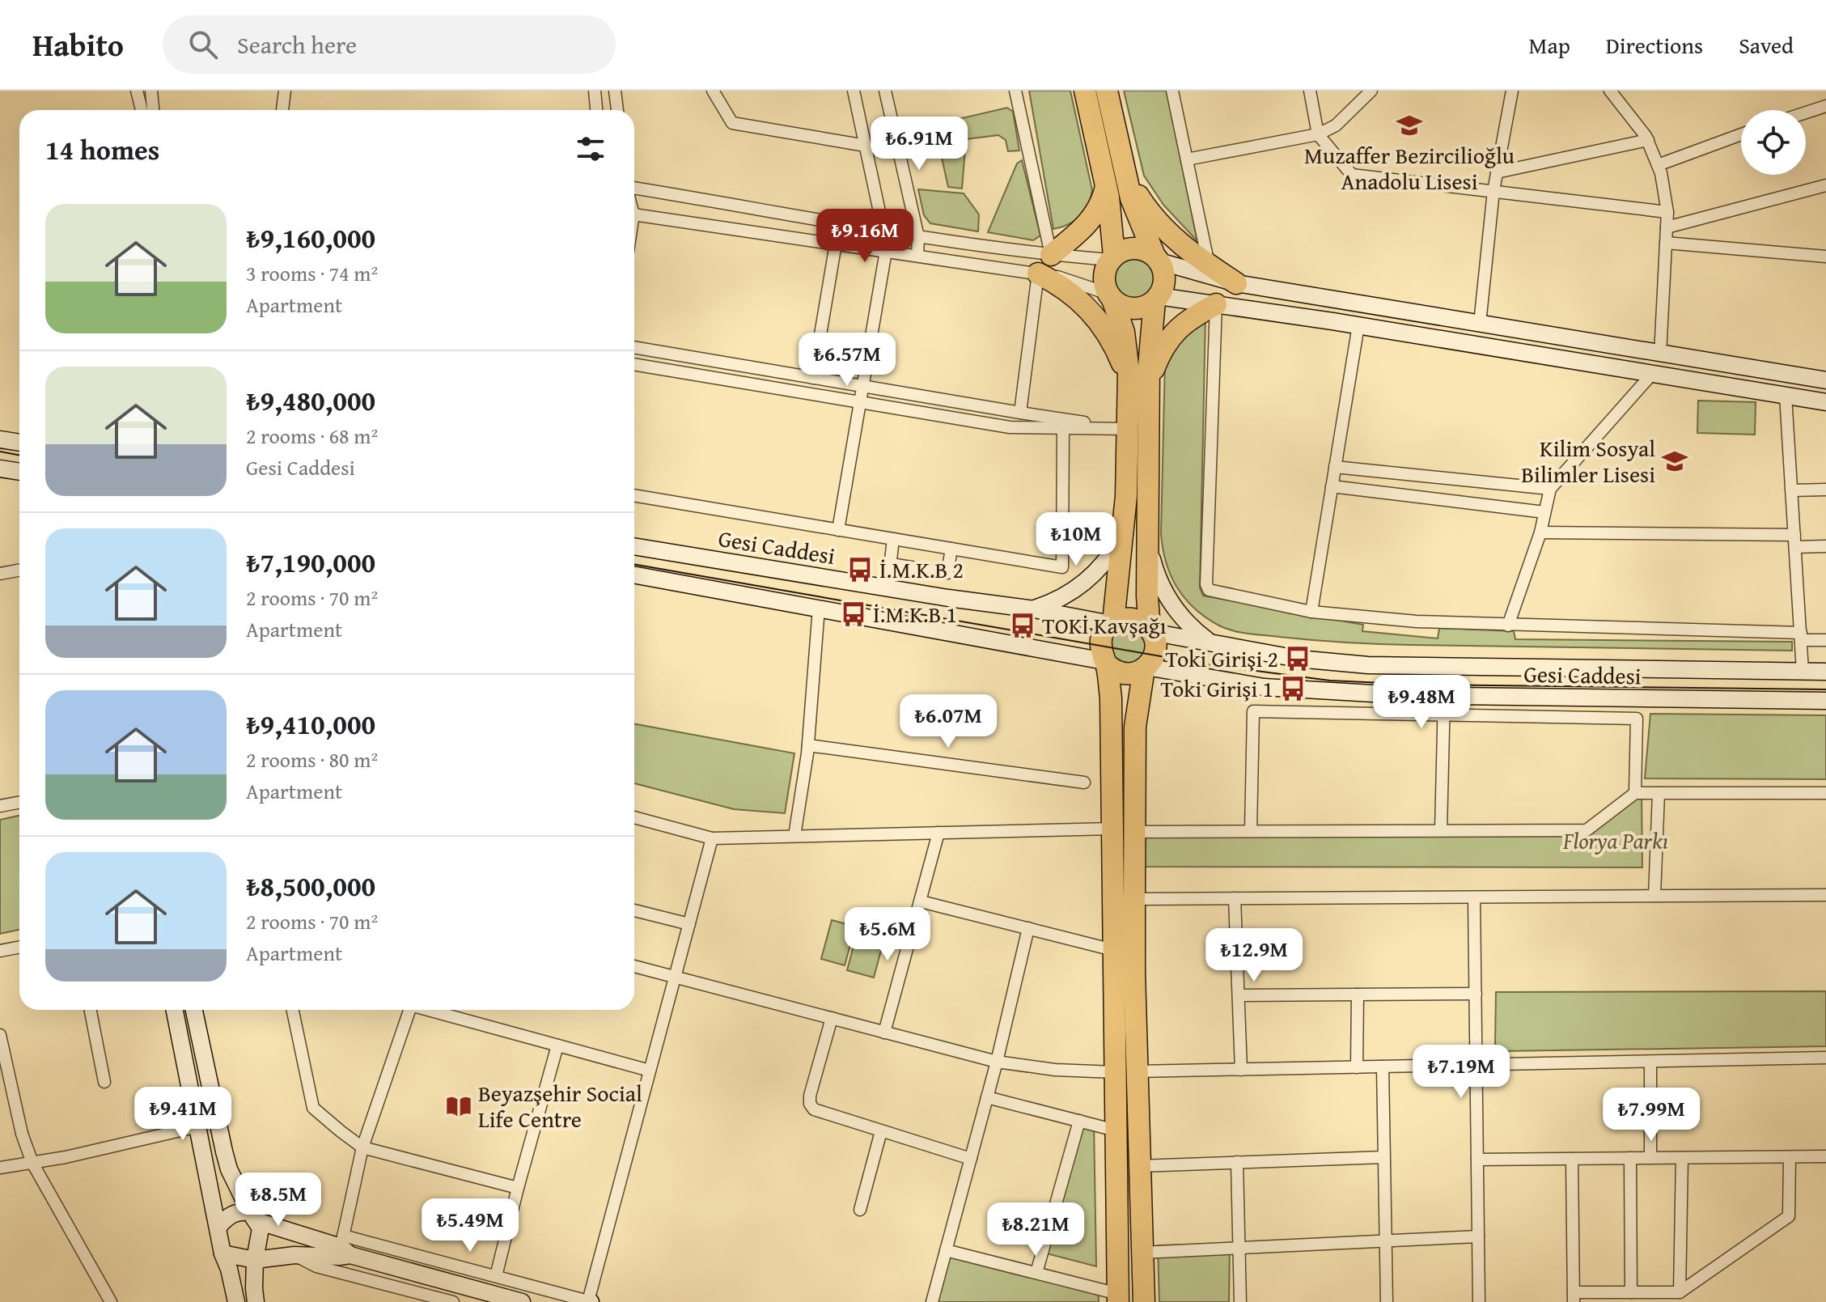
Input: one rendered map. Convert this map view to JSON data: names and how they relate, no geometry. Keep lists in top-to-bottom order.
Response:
{
  "streets": {
    "main road": ["Gesi Caddesi"]
  },
  "parks": ["Florya Parkı"],
  "places": {
    "school or university": ["Muzaffer Bezircilioğlu Anadolu Lisesi", "Kilim Sosyal Bilimler Lisesi"],
    "bus stop": [
      "İ.M.K.B 2",
      "İ.M.K.B 1",
      "TOKİ Kavşağı",
      "Toki Girişi 2",
      "Toki Girişi 1"
    ],
    "library": ["Beyazşehir Social Life Centre"]
  },
  "page": {
    "header": "Habito",
    "search": "Search here",
    "nav": ["Map", "Directions", "Saved"],
    "heading": "14 homes",
    "price": [
      "₺6.91M",
      "₺9.16M",
      "₺6.57M",
      "₺10M",
      "₺9.48M",
      "₺6.07M",
      "₺5.6M",
      "₺12.9M",
      "₺7.19M",
      "₺9.41M",
      "₺7.99M",
      "₺8.5M",
      "₺5.49M",
      "₺8.21M"
    ],
    "list": [
      {
        "name": "₺9,160,000",
        "note": "3 rooms · 74 m² · Apartment"
      },
      {
        "name": "₺9,480,000",
        "note": "2 rooms · 68 m² · Gesi Caddesi"
      },
      {
        "name": "₺7,190,000",
        "note": "2 rooms · 70 m² · Apartment"
      },
      {
        "name": "₺9,410,000",
        "note": "2 rooms · 80 m² · Apartment"
      },
      {
        "name": "₺8,500,000",
        "note": "2 rooms · 70 m² · Apartment"
      }
    ]
  }
}
